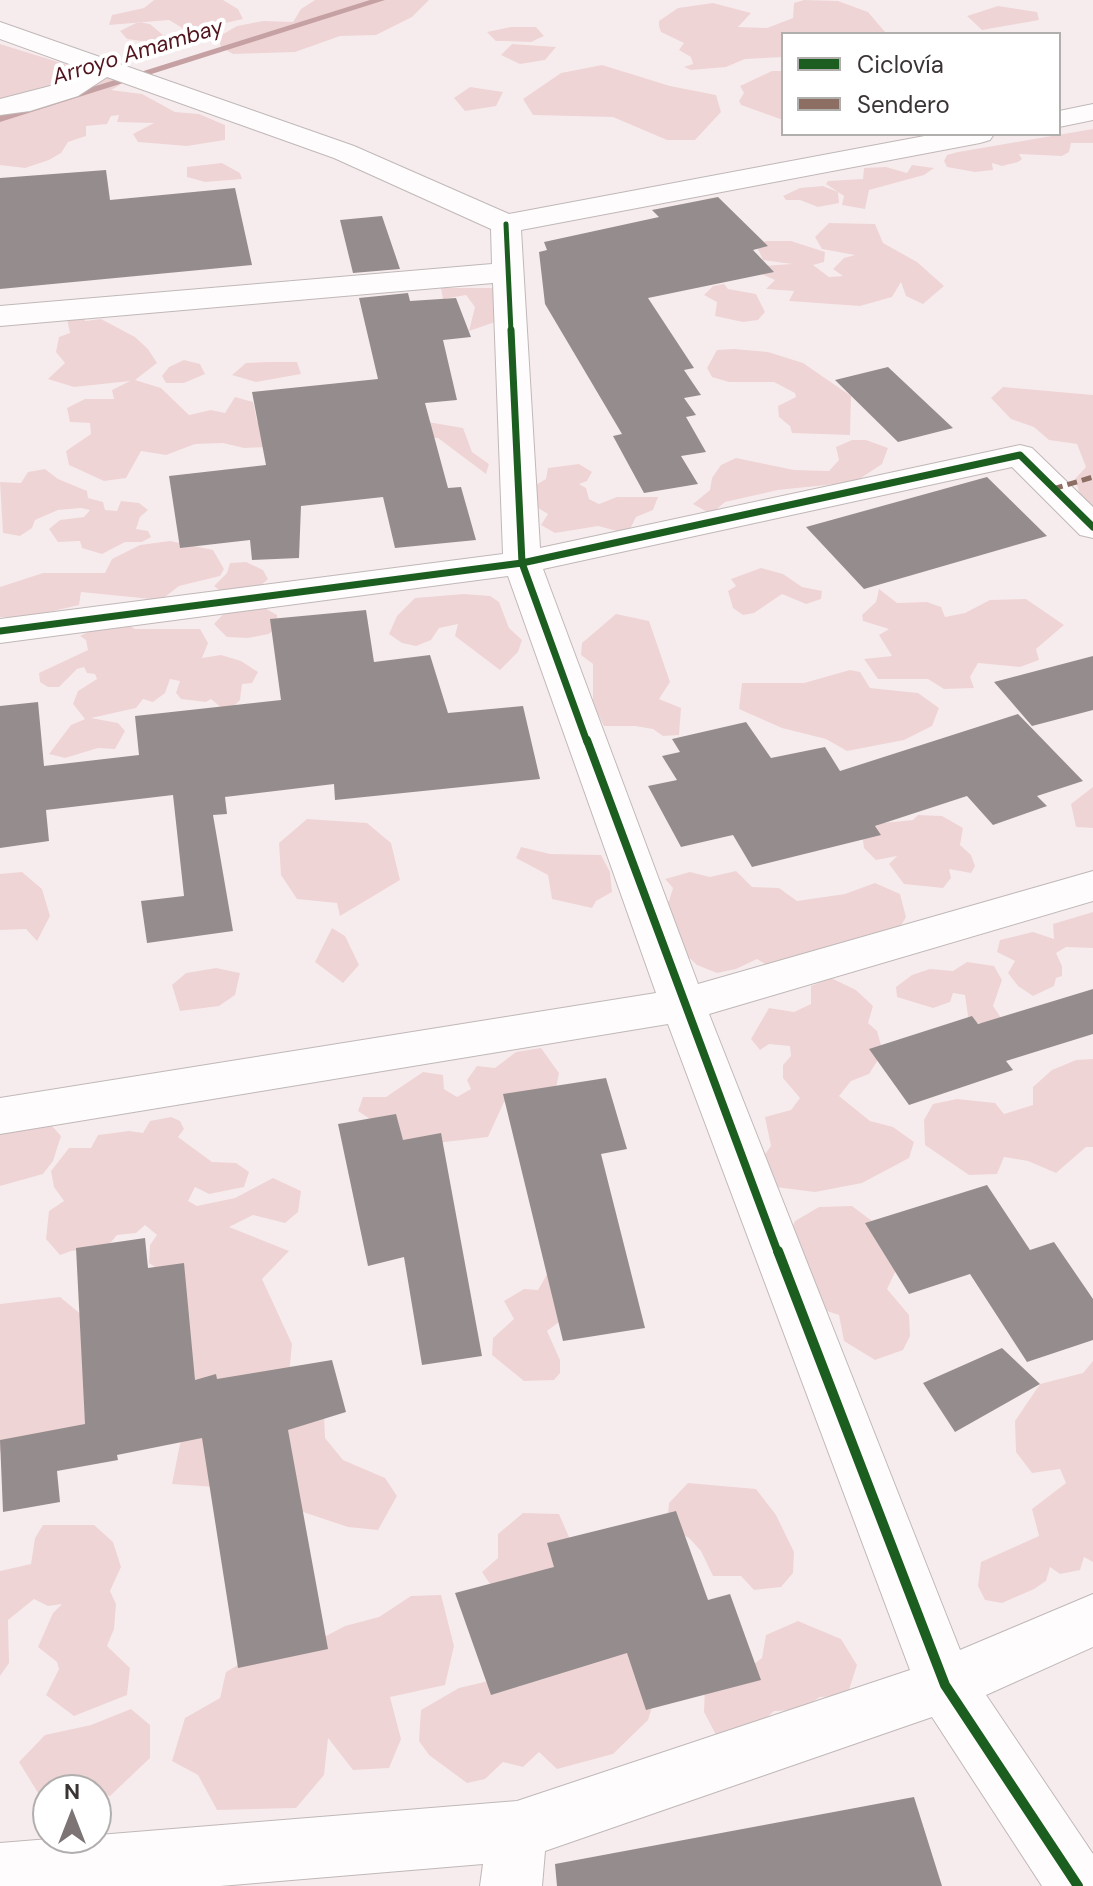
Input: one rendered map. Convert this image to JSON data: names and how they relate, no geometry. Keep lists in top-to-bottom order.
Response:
{
  "water": ["Arroyo Amambay"],
  "legend": ["Ciclovía", "Sendero"],
  "north": "top"
}
